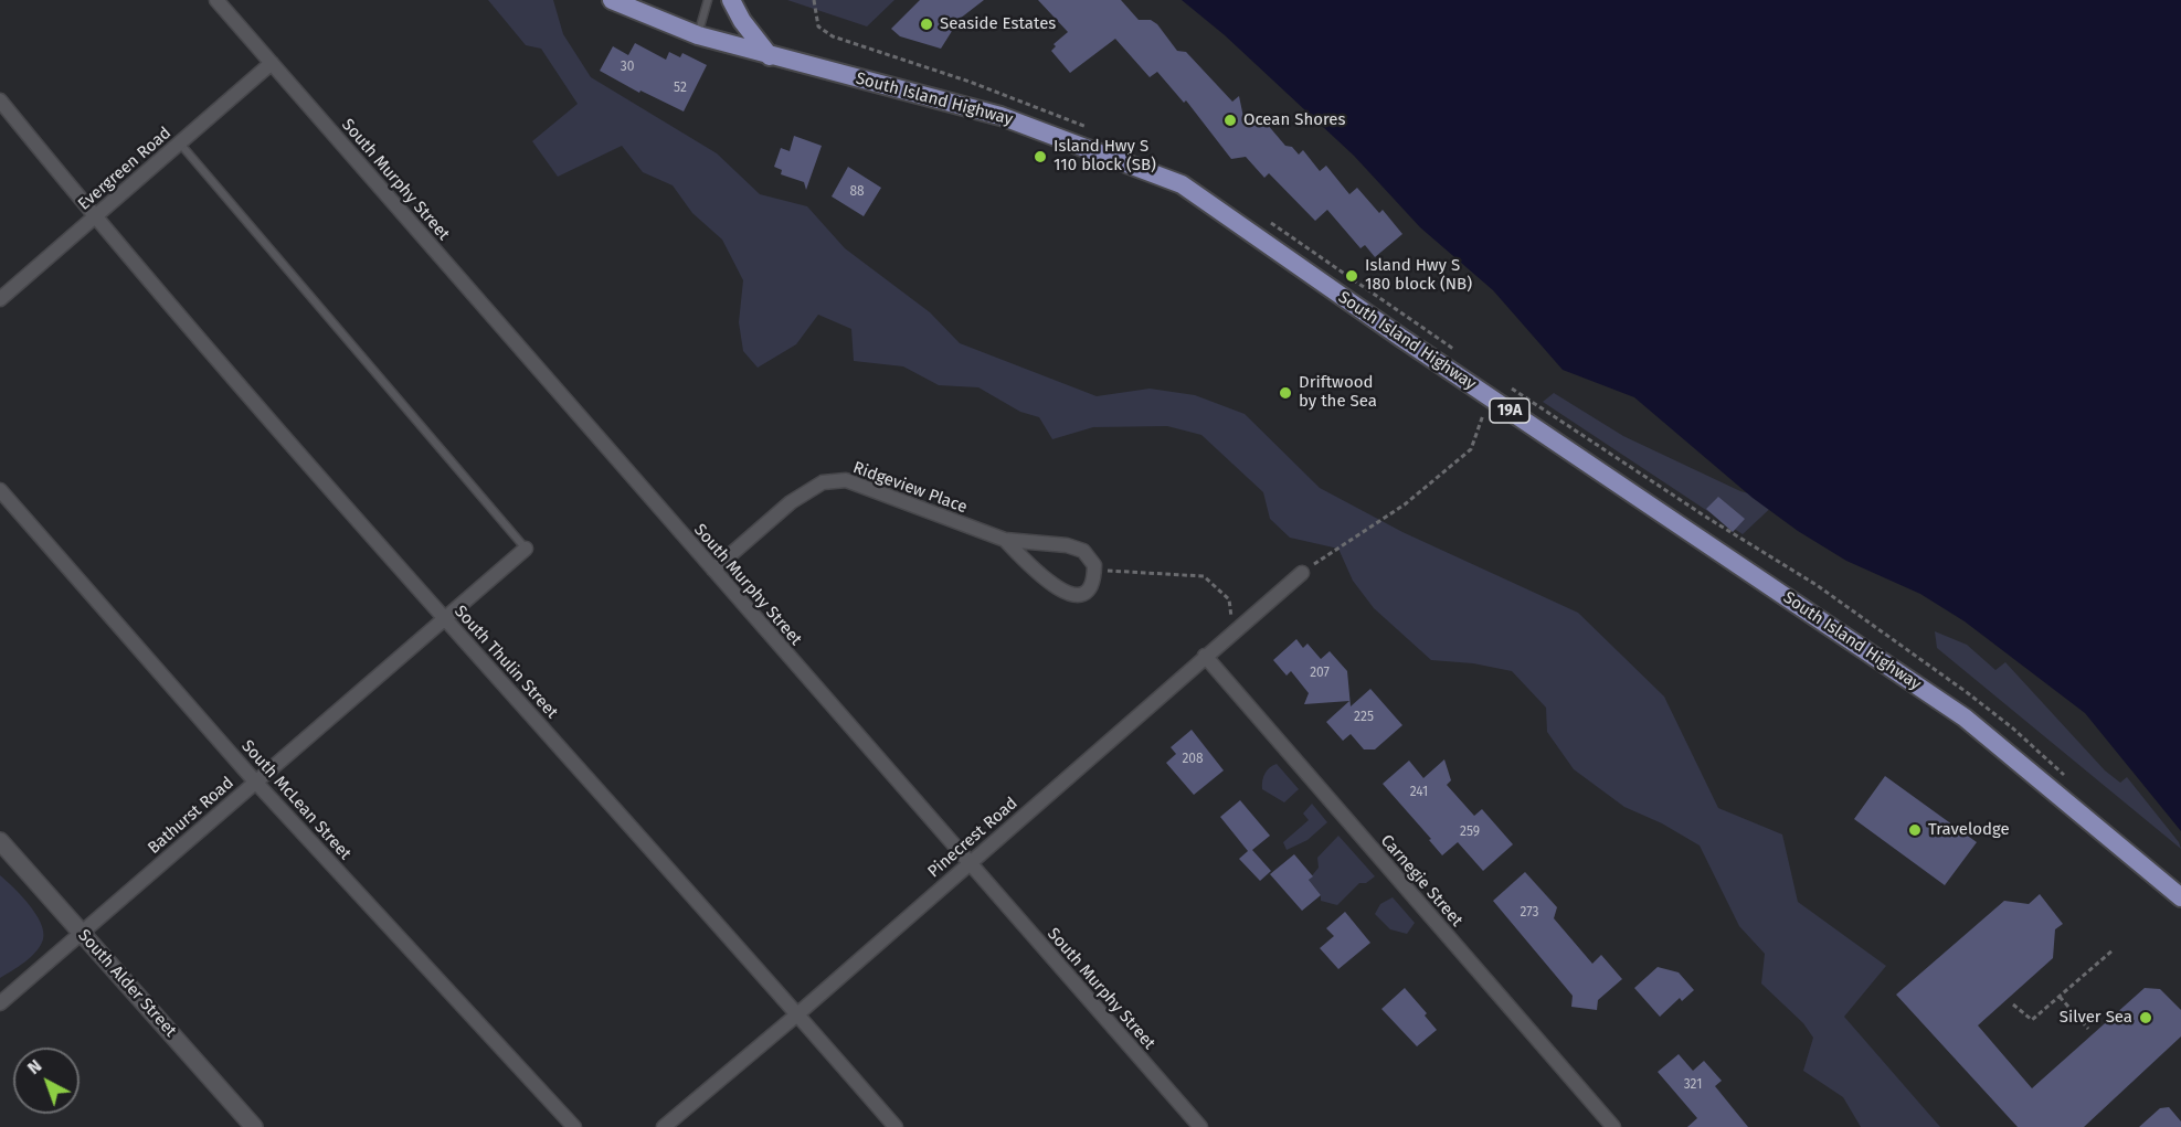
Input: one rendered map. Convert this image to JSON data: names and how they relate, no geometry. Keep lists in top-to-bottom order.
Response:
{
  "streets": {
    "main road": ["South Island Highway", "19A"],
    "street": [
      "Evergreen Road",
      "South Murphy Street",
      "Ridgeview Place",
      "South Thulin Street",
      "South McLean Street",
      "Bathurst Road",
      "Pinecrest Road",
      "Carnegie Street",
      "South Alder Street"
    ]
  },
  "crossings": [
    ["Evergreen Road", "South Murphy Street"],
    ["Evergreen Road", "South Thulin Street"],
    ["South Murphy Street", "Ridgeview Place"],
    ["South Murphy Street", "Pinecrest Road"],
    ["South Thulin Street", "Bathurst Road"],
    ["South Thulin Street", "Pinecrest Road"],
    ["South McLean Street", "Bathurst Road"],
    ["Bathurst Road", "South Alder Street"],
    ["Pinecrest Road", "Carnegie Street"]
  ],
  "places": [
    "Seaside Estates",
    "Ocean Shores",
    "Island Hwy S 110 block (SB)",
    "Island Hwy S 180 block (NB)",
    "Driftwood by the Sea",
    "Travelodge",
    "Silver Sea"
  ],
  "house_numbers": [
    "30",
    "52",
    "88",
    "207",
    "225",
    "208",
    "241",
    "259",
    "273",
    "321"
  ],
  "north": "top left"
}
